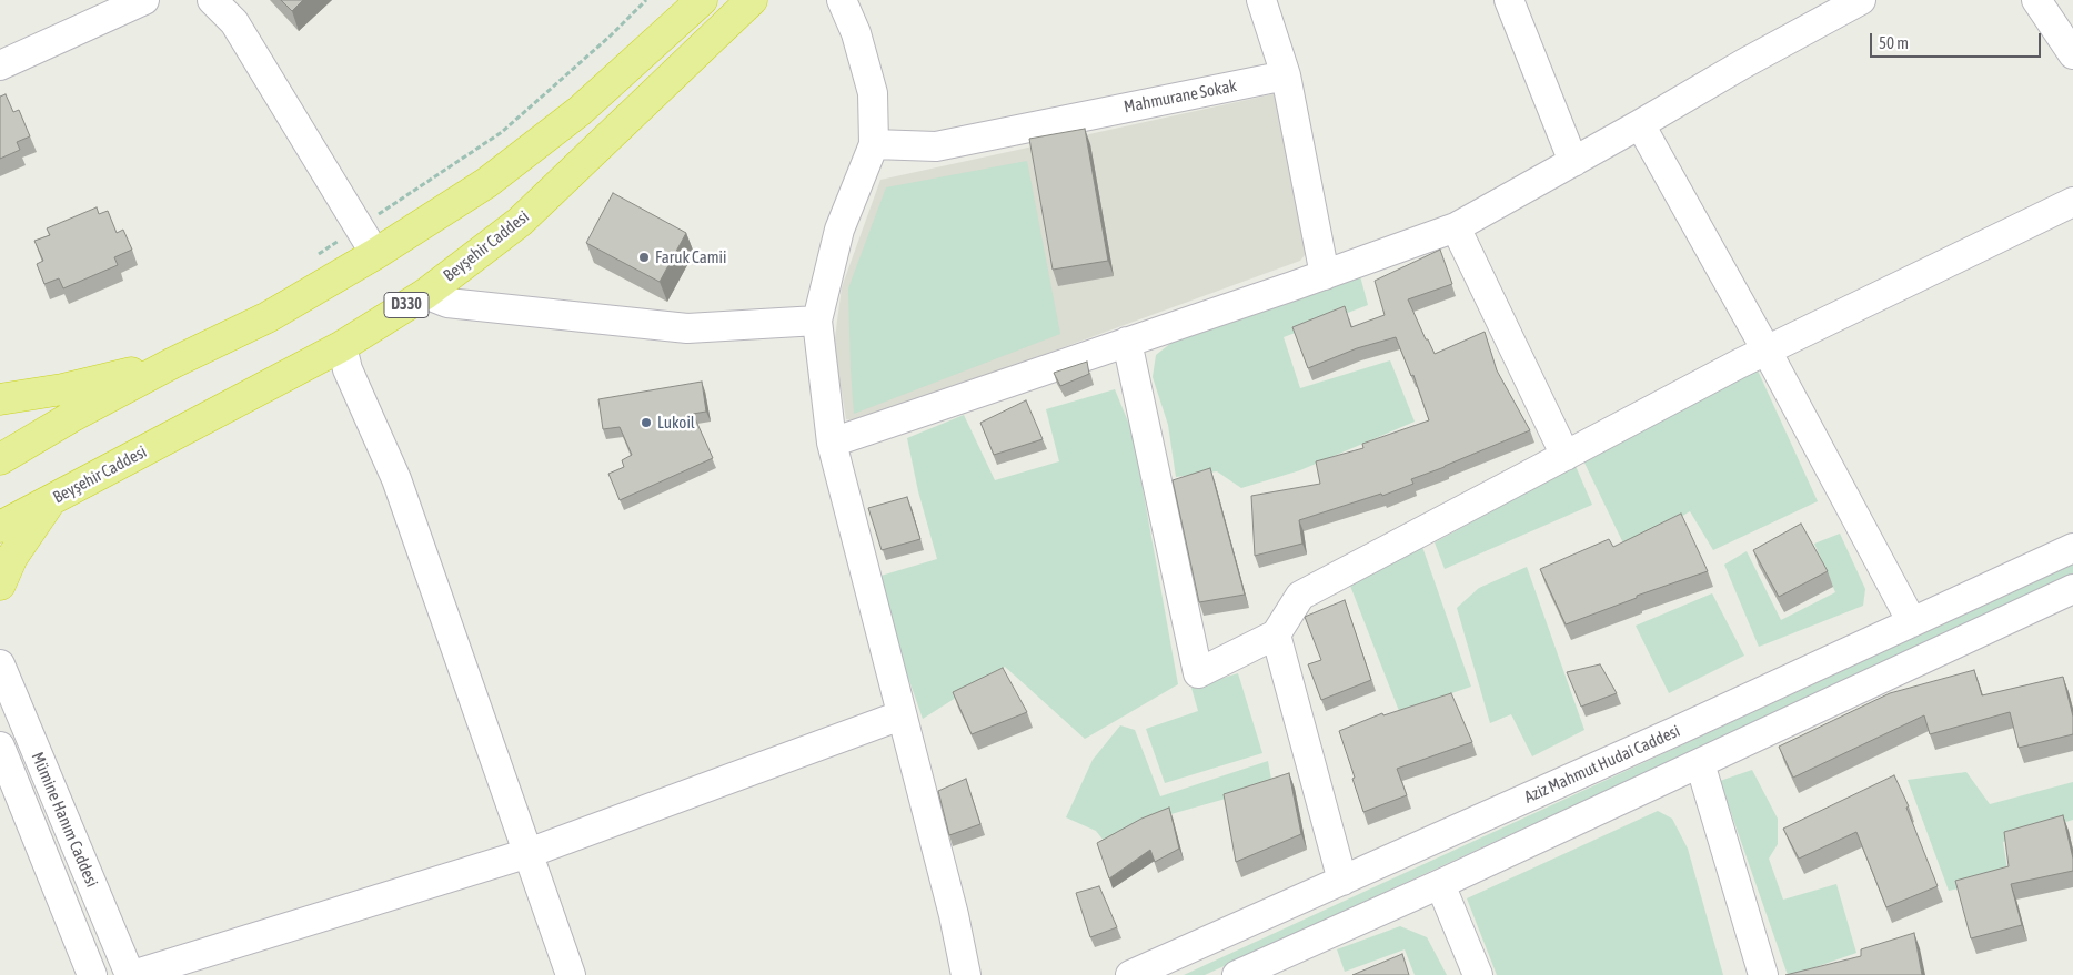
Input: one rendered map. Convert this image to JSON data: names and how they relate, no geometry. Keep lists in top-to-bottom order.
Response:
{
  "streets": {
    "highway": ["Beyşehir Caddesi", "D330"],
    "street": ["Mahmurane Sokak", "Aziz Mahmut Hudai Caddesi", "Mümine Hanım Caddesi"]
  },
  "places": ["Faruk Camii", "Lukoil"],
  "scale_bar": "50 m"
}
